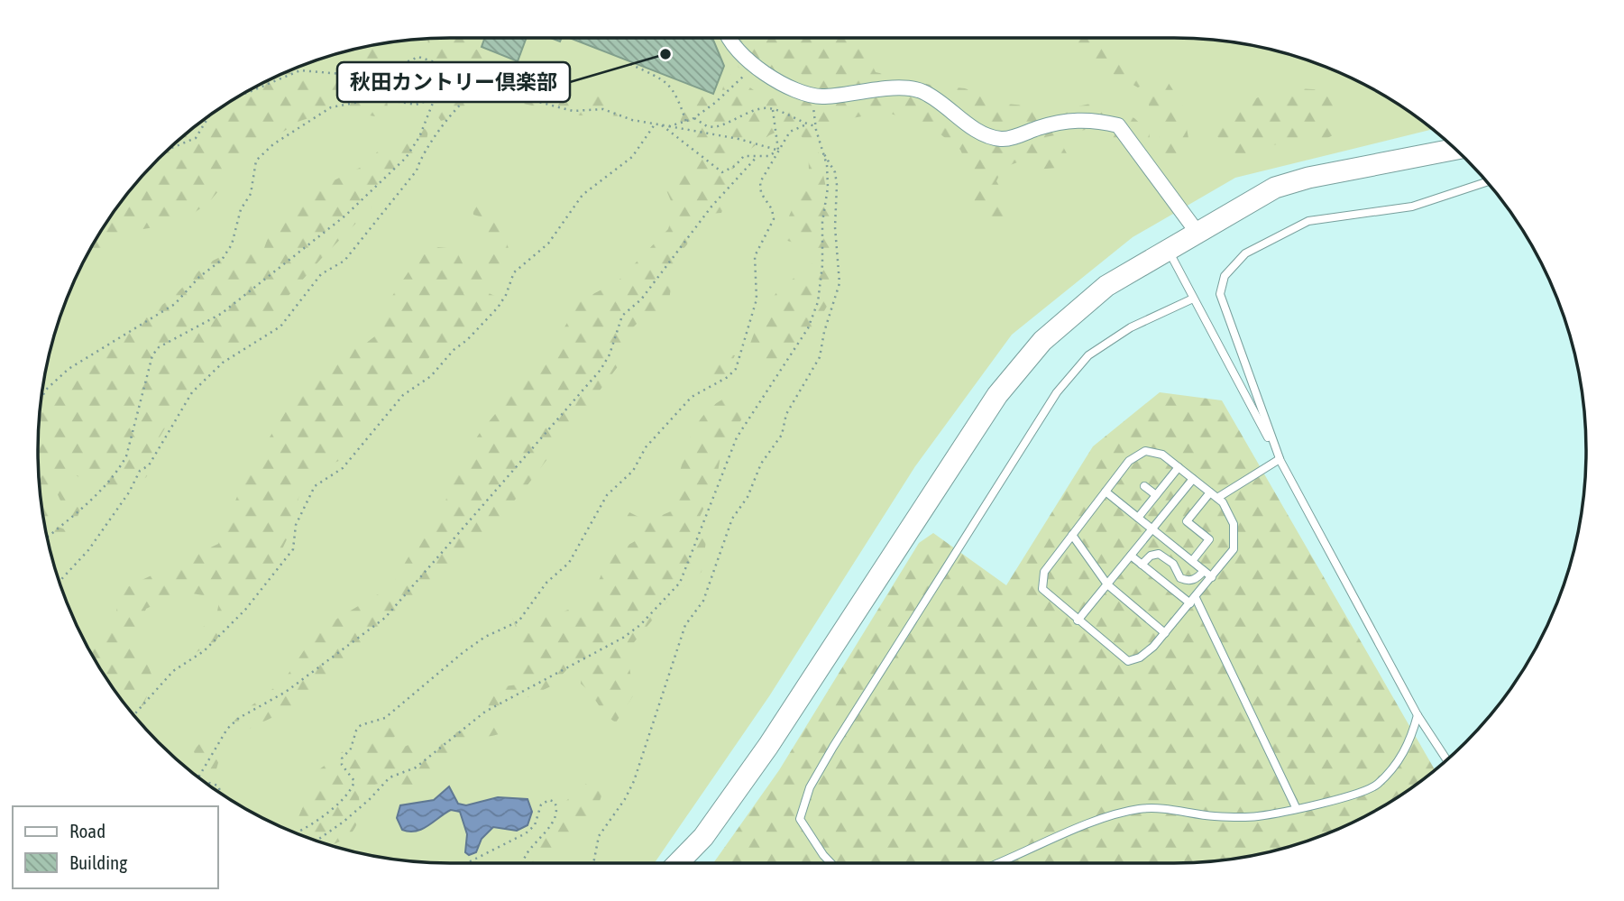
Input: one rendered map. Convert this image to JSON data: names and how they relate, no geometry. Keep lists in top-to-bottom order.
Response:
{
  "places": ["秋田カントリー倶楽部"],
  "legend": ["Road", "Building"]
}
